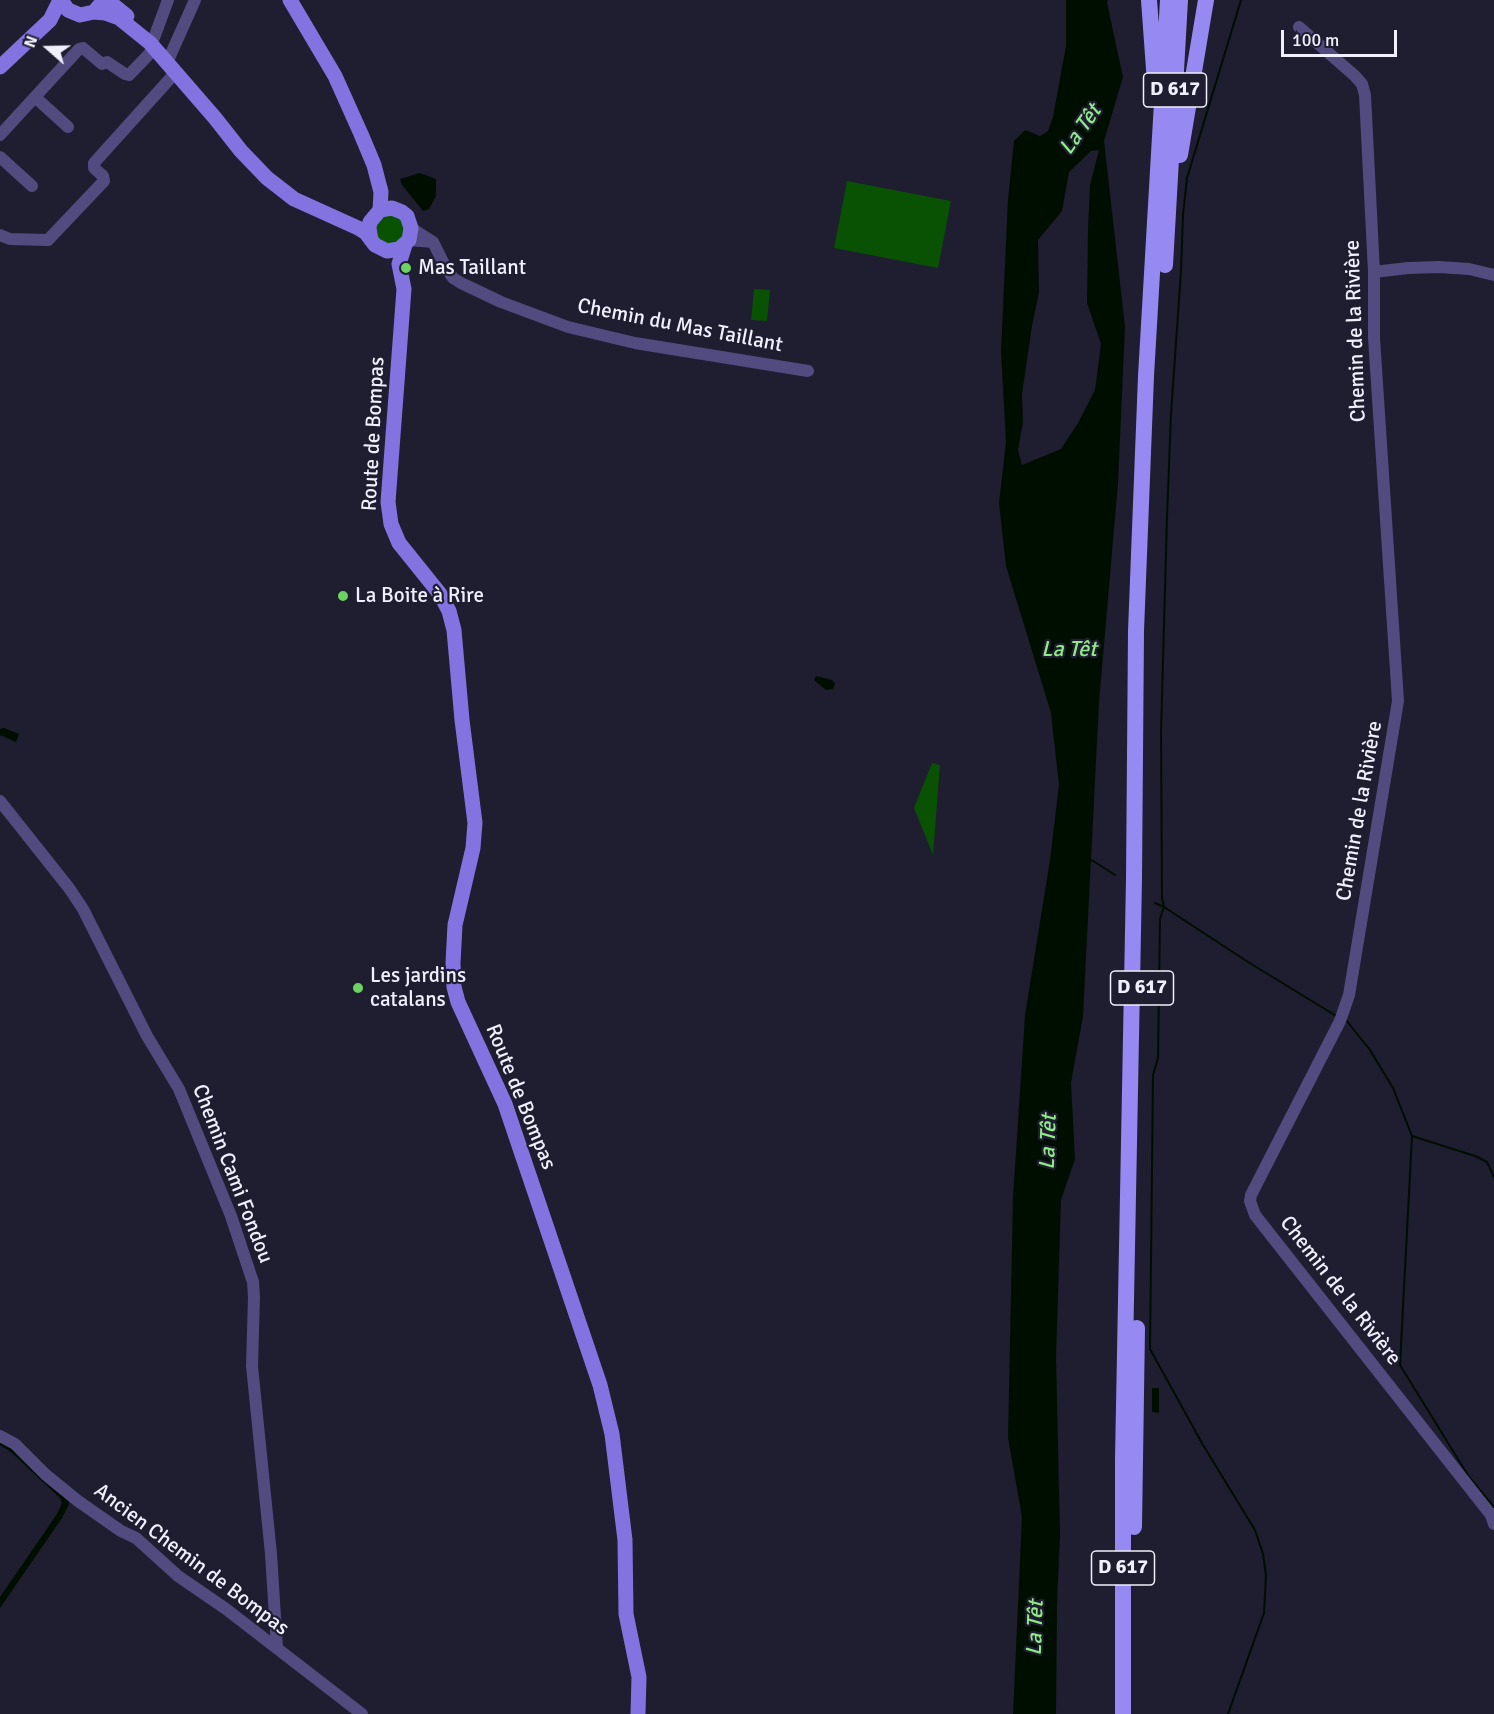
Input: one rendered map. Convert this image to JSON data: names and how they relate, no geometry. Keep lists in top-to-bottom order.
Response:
{
  "streets": {
    "highway": ["D 617"],
    "main road": ["Route de Bompas"],
    "street": [
      "Chemin du Mas Taillant",
      "Chemin de la Rivière",
      "Chemin Cami Fondou",
      "Ancien Chemin de Bompas"
    ]
  },
  "crossings": [
    ["Chemin Cami Fondou", "Ancien Chemin de Bompas"]
  ],
  "water": ["La Têt"],
  "places": ["Mas Taillant", "La Boite à Rire", "Les jardins catalans"],
  "scale_bar": "100 m",
  "north": "left"
}
